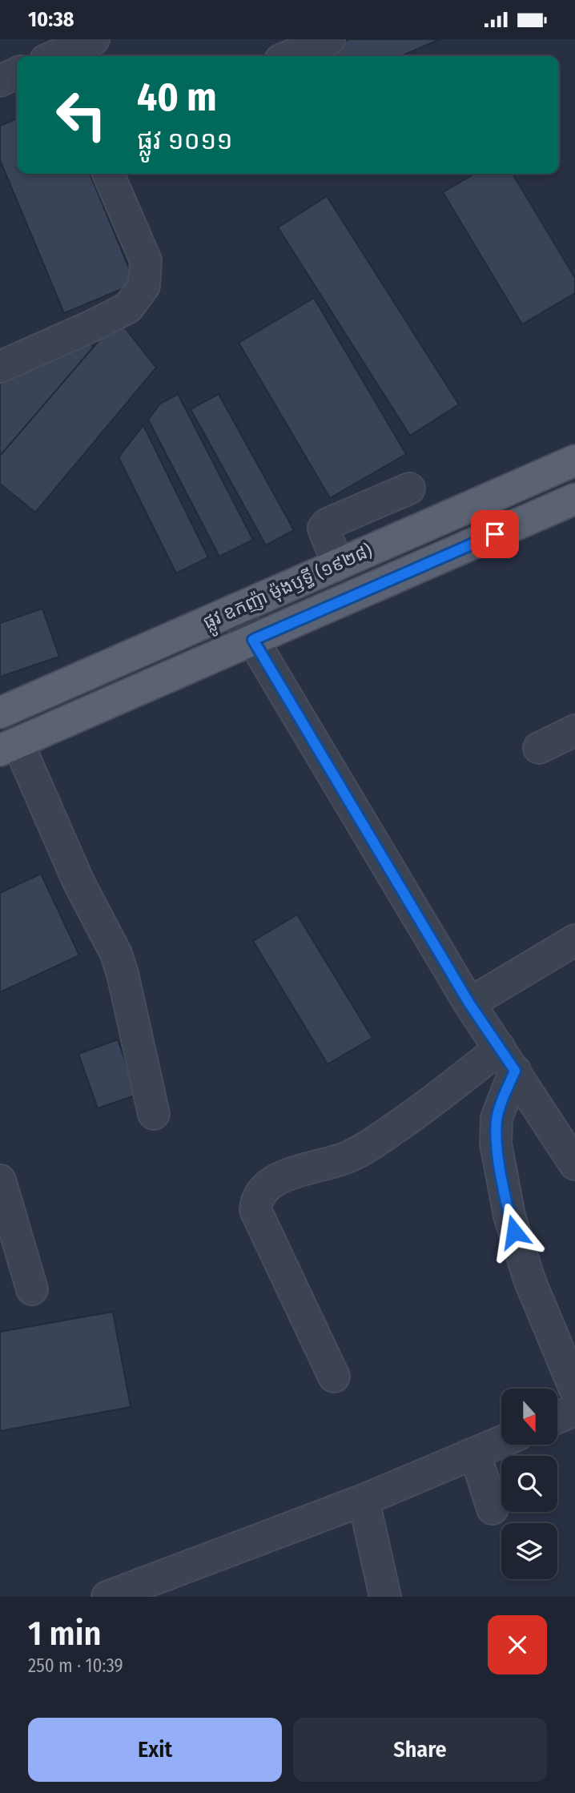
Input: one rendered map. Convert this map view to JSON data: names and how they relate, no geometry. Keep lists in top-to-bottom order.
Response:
{
  "streets": {
    "main road": ["ផ្លូវ ឧកញ៉ា ម៉ុងឫទ្ធី (១៩២៨)"]
  },
  "north": "bottom",
  "page": {
    "status": "10:38",
    "turn": ["40 m", "ផ្លូវ ១០១១"],
    "heading": ["1 min", "250 m · 10:39"],
    "buttons": ["Exit", "Share"]
  }
}
